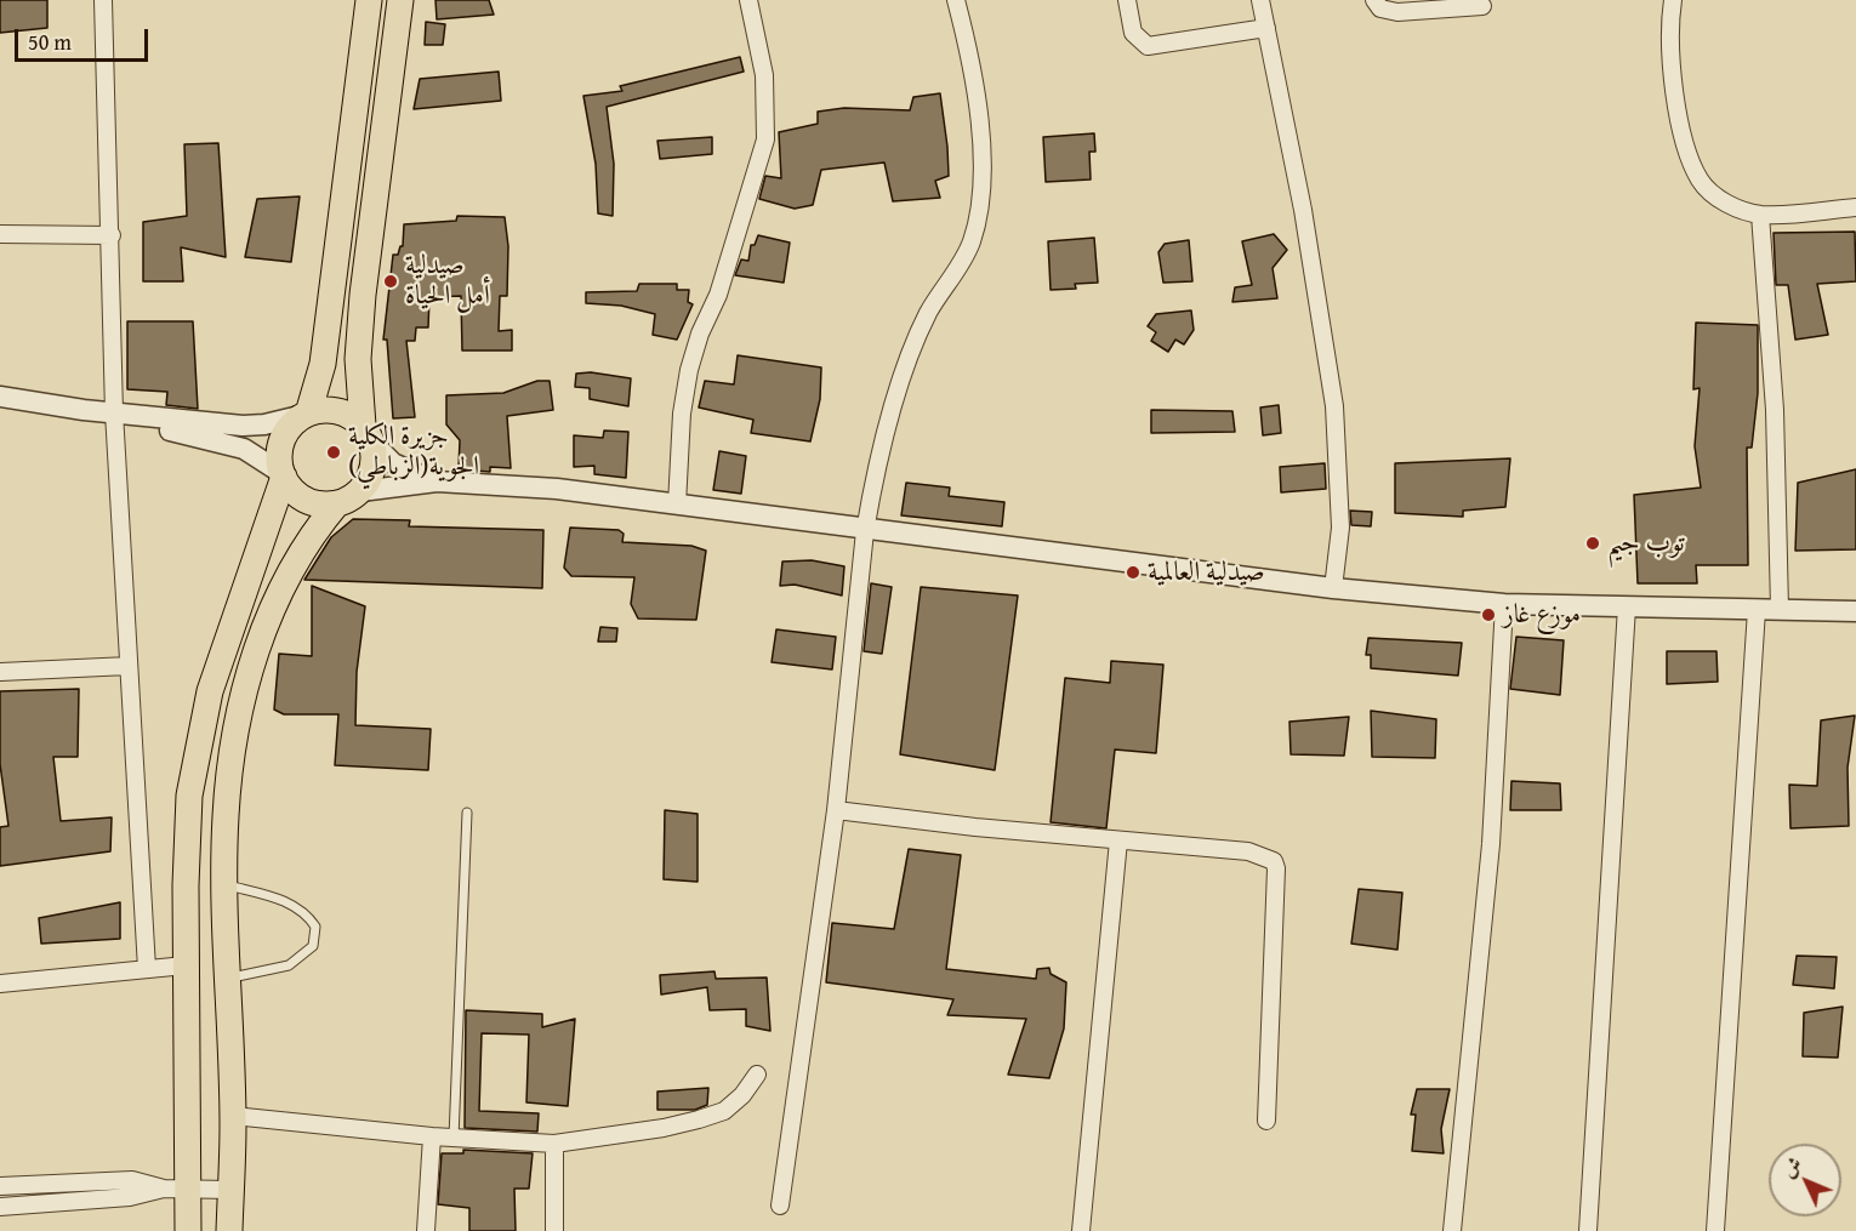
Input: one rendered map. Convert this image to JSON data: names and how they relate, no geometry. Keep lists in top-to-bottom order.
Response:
{
  "places": [
    "صيدلية أمل الحياة",
    "جزيرة الكلية الجوية(الزباطي)",
    "توب جيم",
    "صيدلية العالمية",
    "موزع غاز"
  ],
  "scale_bar": "50 m",
  "north": "top left"
}
